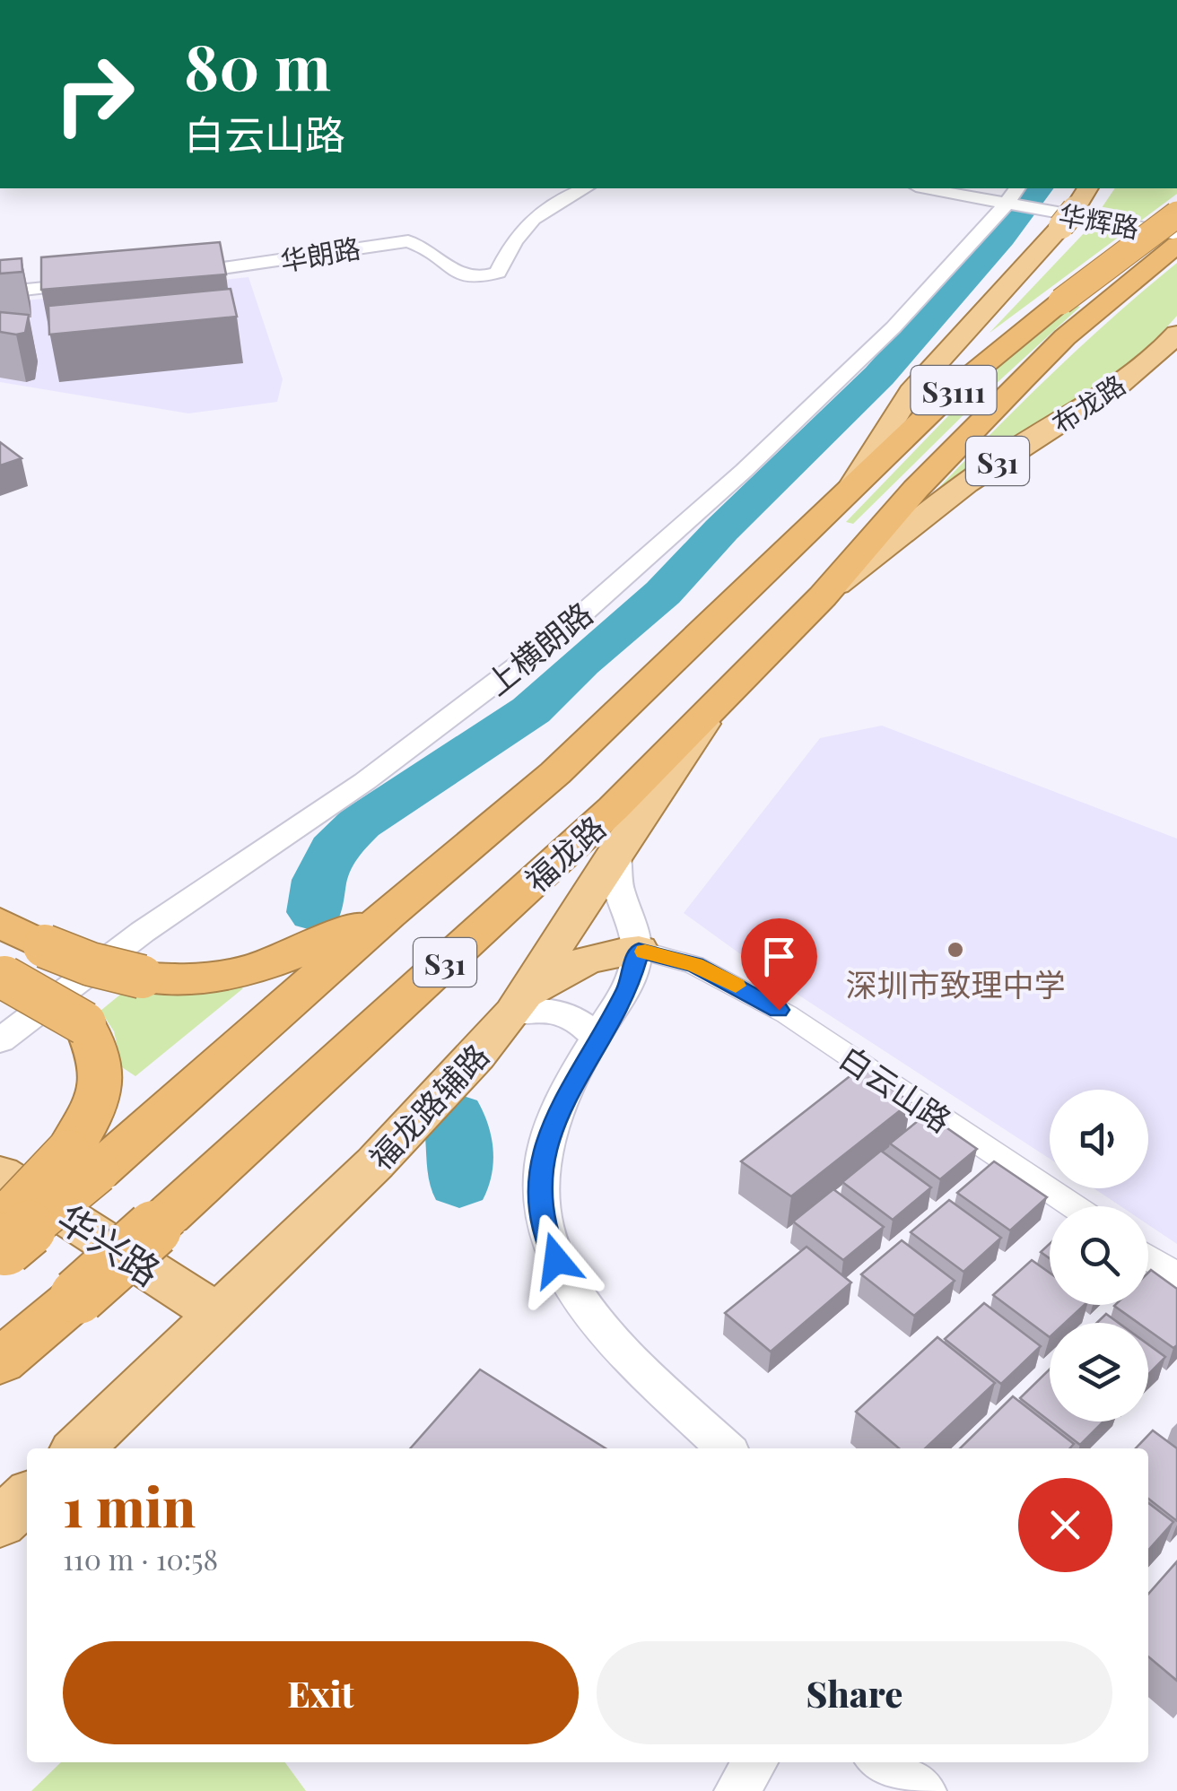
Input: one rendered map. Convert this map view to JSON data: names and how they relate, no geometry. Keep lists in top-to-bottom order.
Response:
{
  "streets": {
    "highway": ["S3111", "S31", "福龙路"],
    "main road": ["布龙路", "福龙路辅路", "华兴路"],
    "street": [
      "华辉路",
      "华朗路",
      "上横朗路",
      "白云山路"
    ]
  },
  "crossings": [
    ["华辉路", "上横朗路"],
    ["布龙路", "福龙路"],
    ["S31", "福龙路"],
    ["福龙路", "福龙路辅路"],
    ["福龙路辅路", "华兴路"]
  ],
  "places": ["深圳市致理中学"],
  "page": {
    "turn": ["80 m", "白云山路"],
    "heading": ["1 min", "110 m · 10:58"],
    "buttons": ["Exit", "Share"]
  }
}
